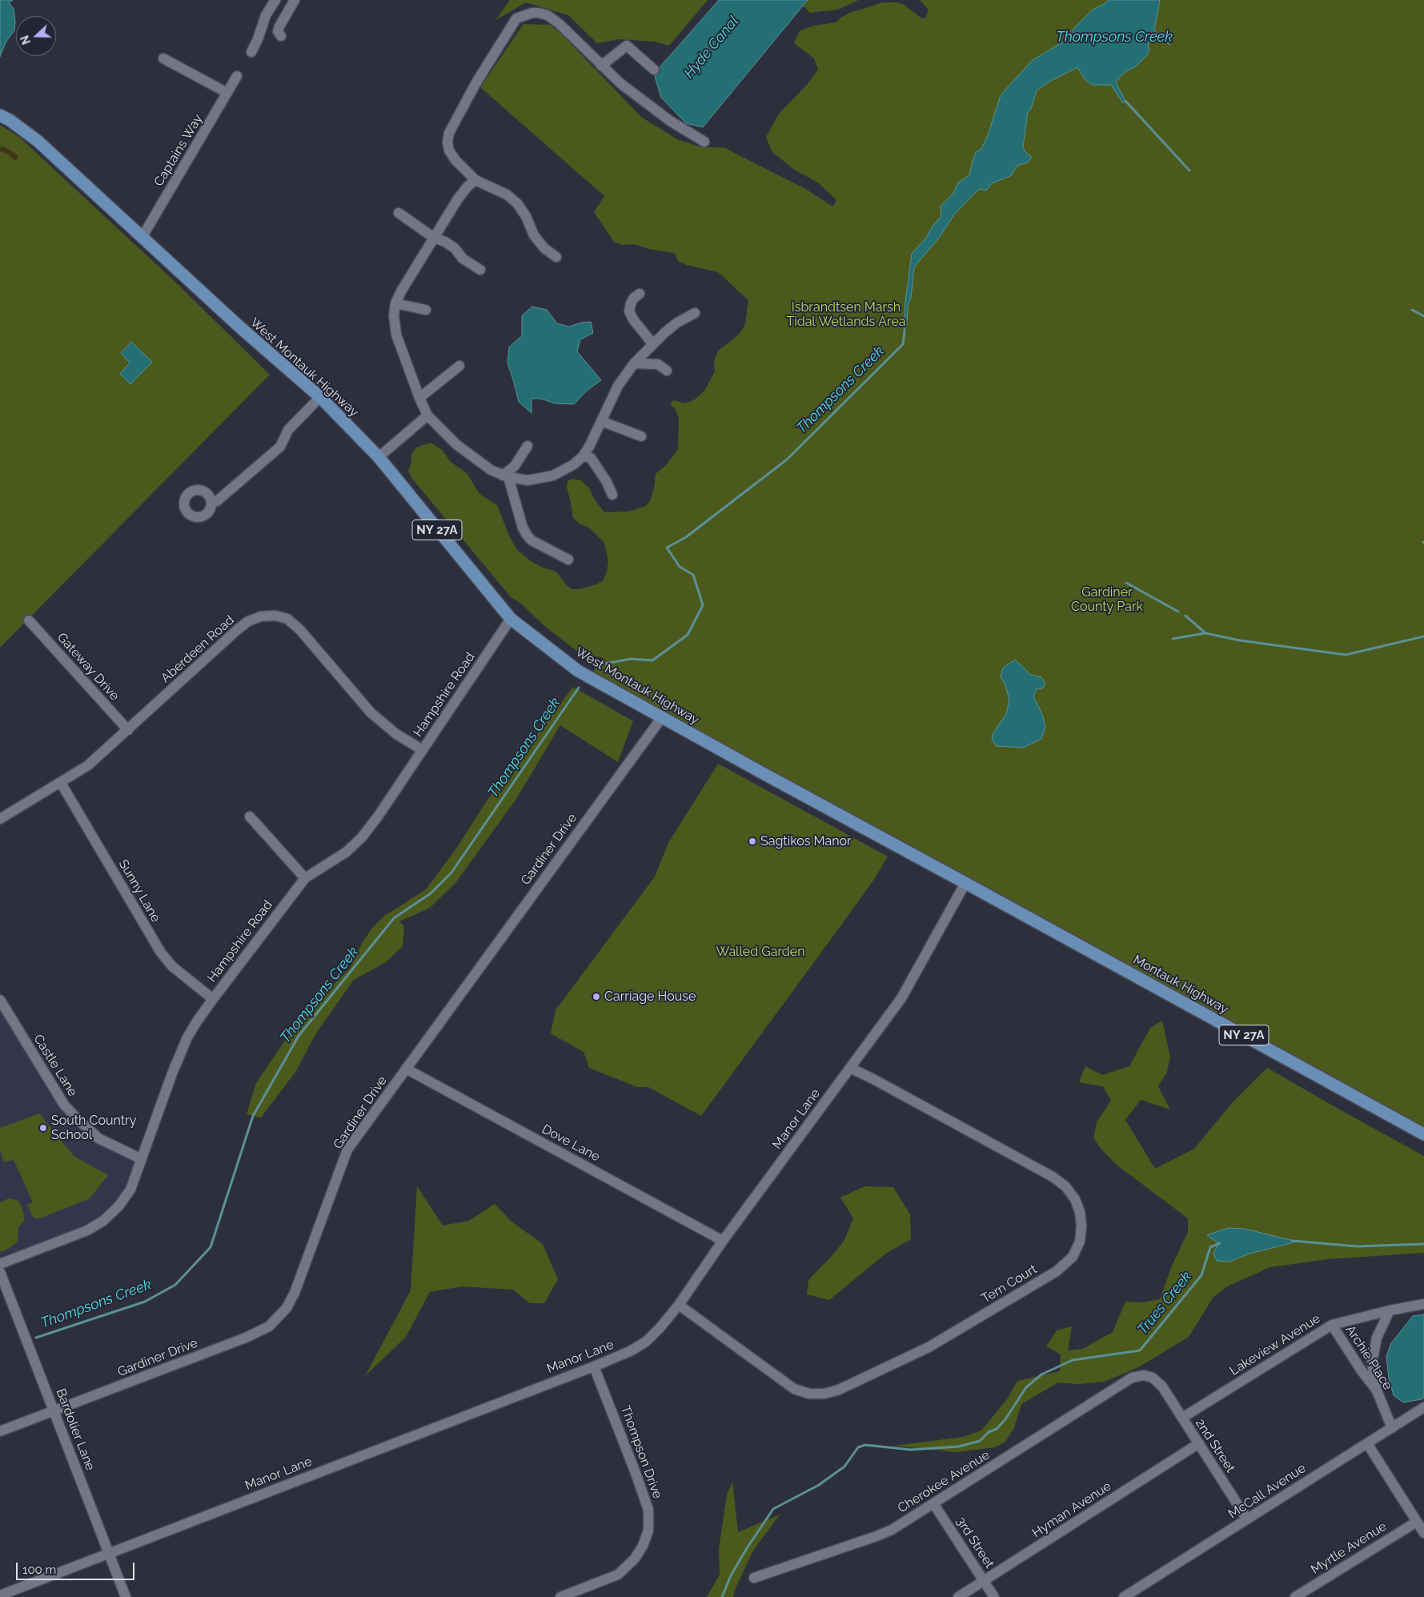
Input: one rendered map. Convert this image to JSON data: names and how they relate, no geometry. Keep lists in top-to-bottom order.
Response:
{
  "streets": {
    "main road": ["West Montauk Highway", "NY 27A", "Montauk Highway"],
    "street": [
      "Captains Way",
      "Aberdeen Road",
      "Gateway Drive",
      "Hampshire Road",
      "Gardiner Drive",
      "Sunny Lane",
      "Castle Lane",
      "Manor Lane",
      "Dove Lane",
      "Tern Court",
      "Lakeview Avenue",
      "Archie Place",
      "Bardolier Lane",
      "2nd Street",
      "Thompson Drive",
      "Cherokee Avenue",
      "McCall Avenue",
      "Hyman Avenue",
      "3rd Street",
      "Myrtle Avenue"
    ]
  },
  "crossings": [
    ["Captains Way", "West Montauk Highway"],
    ["West Montauk Highway", "Hampshire Road"],
    ["West Montauk Highway", "Gardiner Drive"],
    ["West Montauk Highway", "Montauk Highway"],
    ["West Montauk Highway", "Manor Lane"],
    ["Aberdeen Road", "Gateway Drive"],
    ["Aberdeen Road", "Hampshire Road"],
    ["Aberdeen Road", "Sunny Lane"],
    ["Hampshire Road", "Sunny Lane"],
    ["Hampshire Road", "Castle Lane"],
    ["Gardiner Drive", "Dove Lane"],
    ["Gardiner Drive", "Bardolier Lane"],
    ["Montauk Highway", "Manor Lane"],
    ["Manor Lane", "Dove Lane"],
    ["Manor Lane", "Tern Court"],
    ["Manor Lane", "Bardolier Lane"],
    ["Manor Lane", "Thompson Drive"],
    ["Lakeview Avenue", "Archie Place"],
    ["Lakeview Avenue", "2nd Street"],
    ["Archie Place", "McCall Avenue"],
    ["2nd Street", "Cherokee Avenue"],
    ["2nd Street", "McCall Avenue"],
    ["2nd Street", "Hyman Avenue"],
    ["Cherokee Avenue", "3rd Street"],
    ["Hyman Avenue", "3rd Street"]
  ],
  "water": ["Thompsons Creek", "Hyde Canal", "Trues Creek"],
  "parks": ["Isbrandtsen Marsh Tidal Wetlands Area", "Gardiner County Park", "Walled Garden"],
  "places": ["Sagtikos Manor", "Carriage House", "South Country School"],
  "scale_bar": "100 m",
  "north": "left"
}
